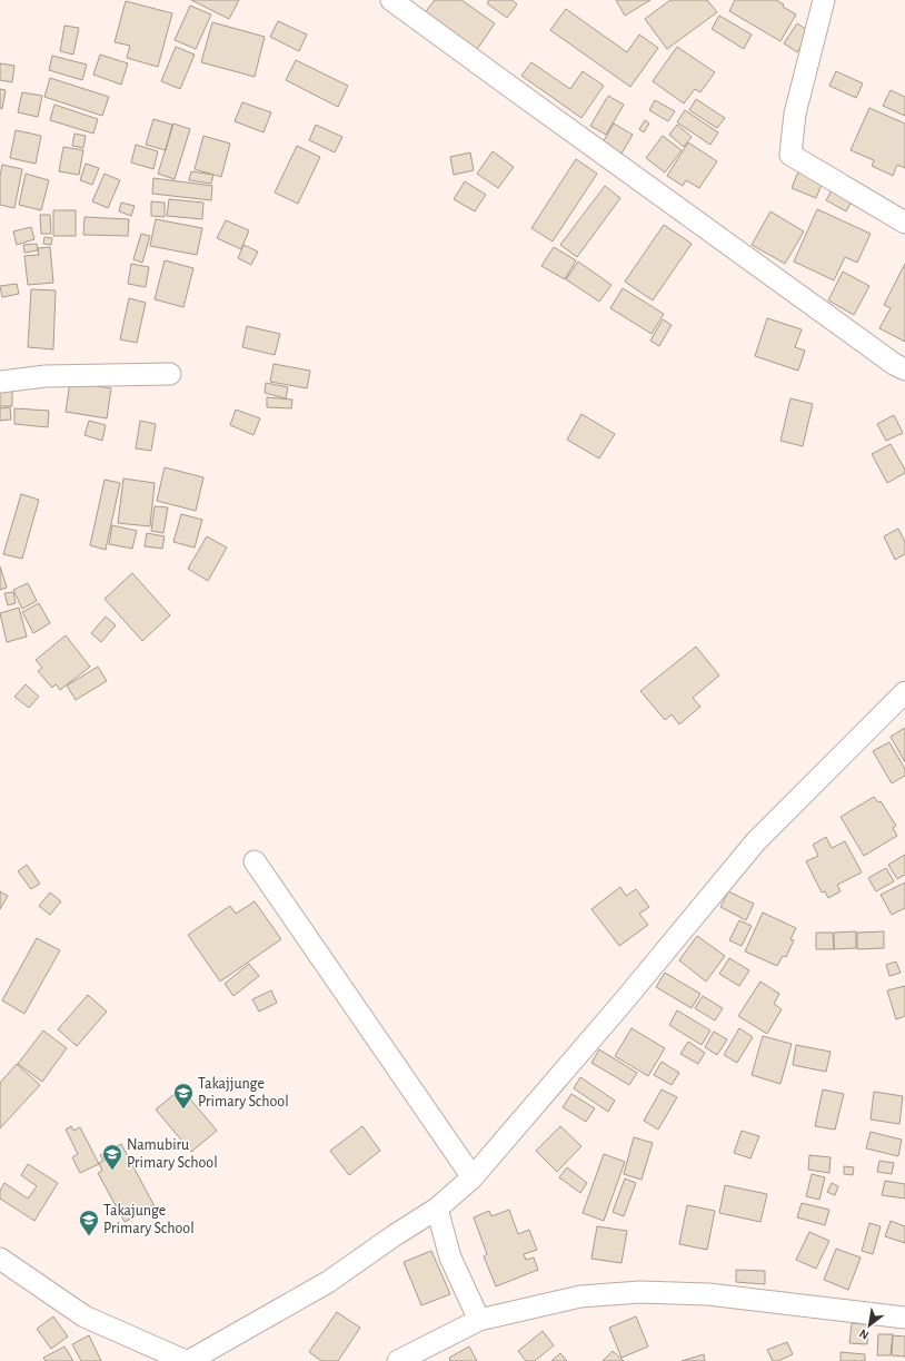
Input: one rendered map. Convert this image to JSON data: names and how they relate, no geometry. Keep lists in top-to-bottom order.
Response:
{
  "places": {
    "school or university": ["Takajjunge Primary School", "Namubiru Primary School", "Takajunge Primary School"]
  },
  "north": "bottom left"
}
